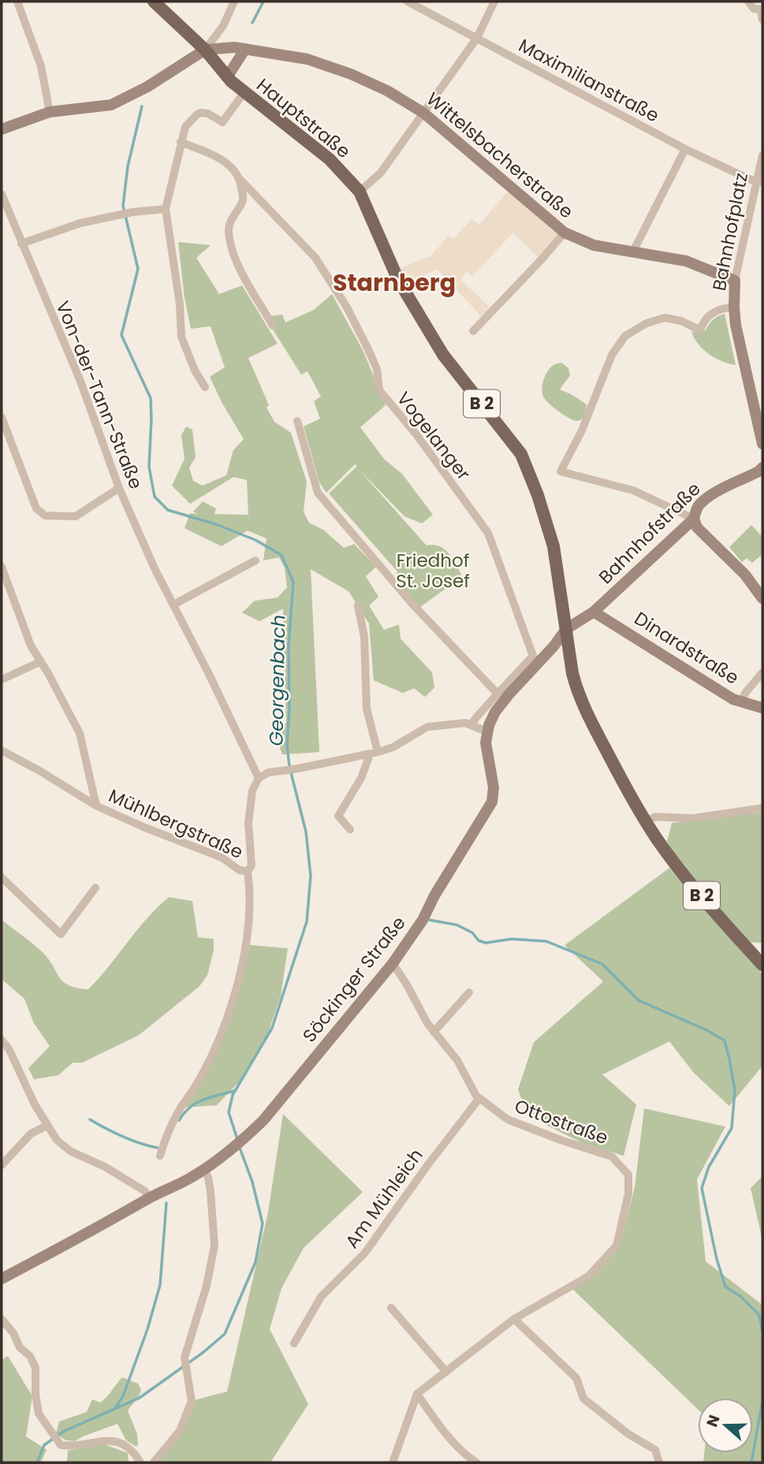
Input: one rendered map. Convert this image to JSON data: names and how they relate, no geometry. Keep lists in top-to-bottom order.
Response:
{
  "streets": {
    "main road": ["Hauptstraße", "B 2"],
    "street": [
      "Maximilianstraße",
      "Wittelsbacherstraße",
      "Bahnhofplatz",
      "Von-der-Tann-Straße",
      "Vogelanger",
      "Bahnhofstraße",
      "Dinardstraße",
      "Mühlbergstraße",
      "Söckinger Straße",
      "Ottostraße",
      "Am Mühleich"
    ]
  },
  "crossings": [
    ["Maximilianstraße", "Bahnhofplatz"],
    ["Hauptstraße", "Wittelsbacherstraße"],
    ["Hauptstraße", "B 2"],
    ["Hauptstraße", "Bahnhofstraße"],
    ["Hauptstraße", "Söckinger Straße"],
    ["Wittelsbacherstraße", "Bahnhofplatz"],
    ["Von-der-Tann-Straße", "Mühlbergstraße"],
    ["B 2", "Bahnhofstraße"],
    ["B 2", "Söckinger Straße"],
    ["Bahnhofstraße", "Dinardstraße"],
    ["Bahnhofstraße", "Söckinger Straße"],
    ["Söckinger Straße", "Ottostraße"],
    ["Ottostraße", "Am Mühleich"]
  ],
  "districts": ["Starnberg"],
  "water": ["Georgenbach"],
  "parks": ["Friedhof St. Josef"],
  "north": "left"
}
